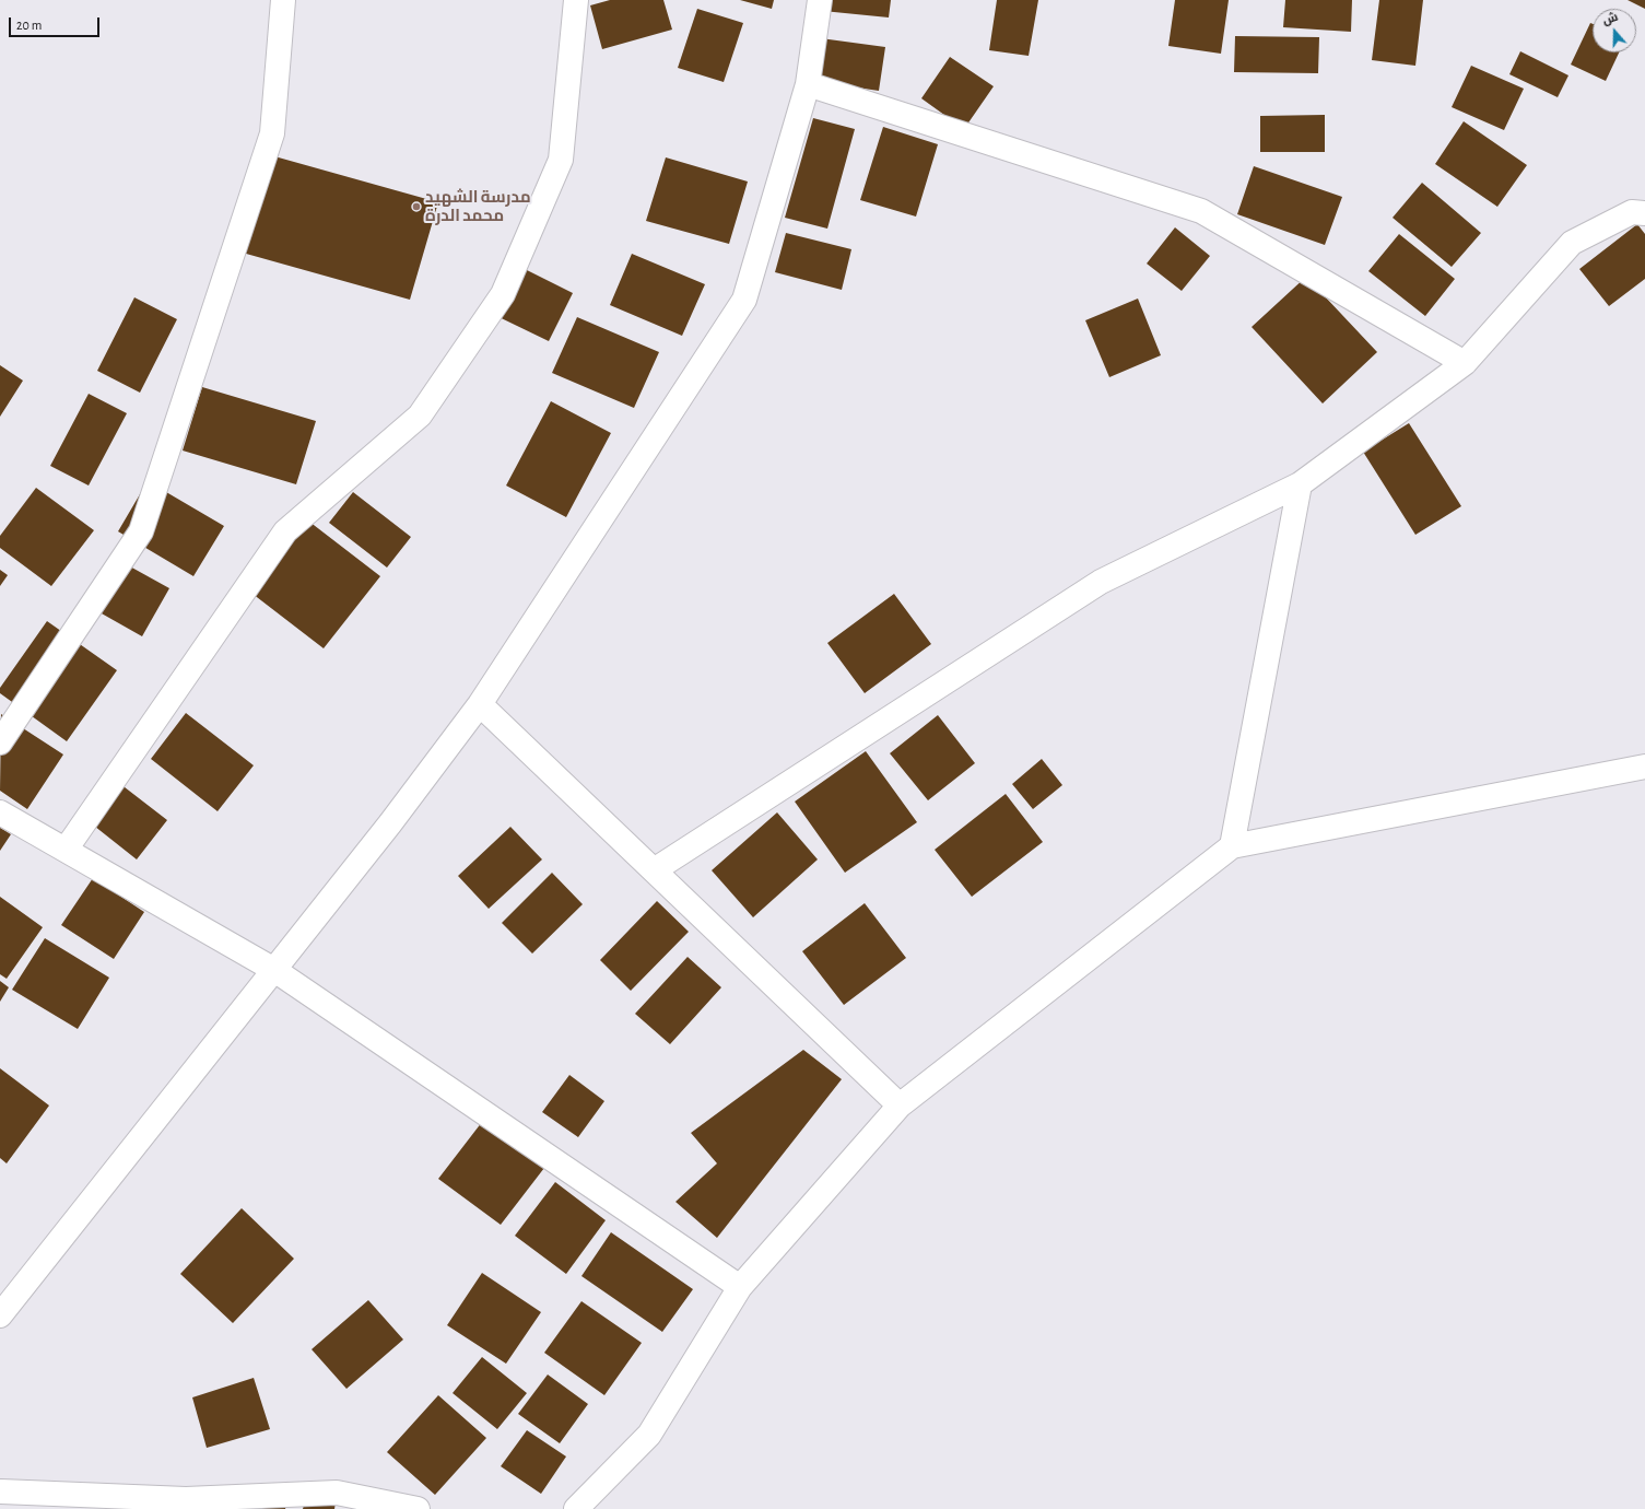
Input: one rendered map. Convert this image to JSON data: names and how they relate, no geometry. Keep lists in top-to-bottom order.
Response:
{
  "places": ["مدرسة الشهيد محمد الدرة"],
  "scale_bar": "20 m",
  "north": "top"
}
